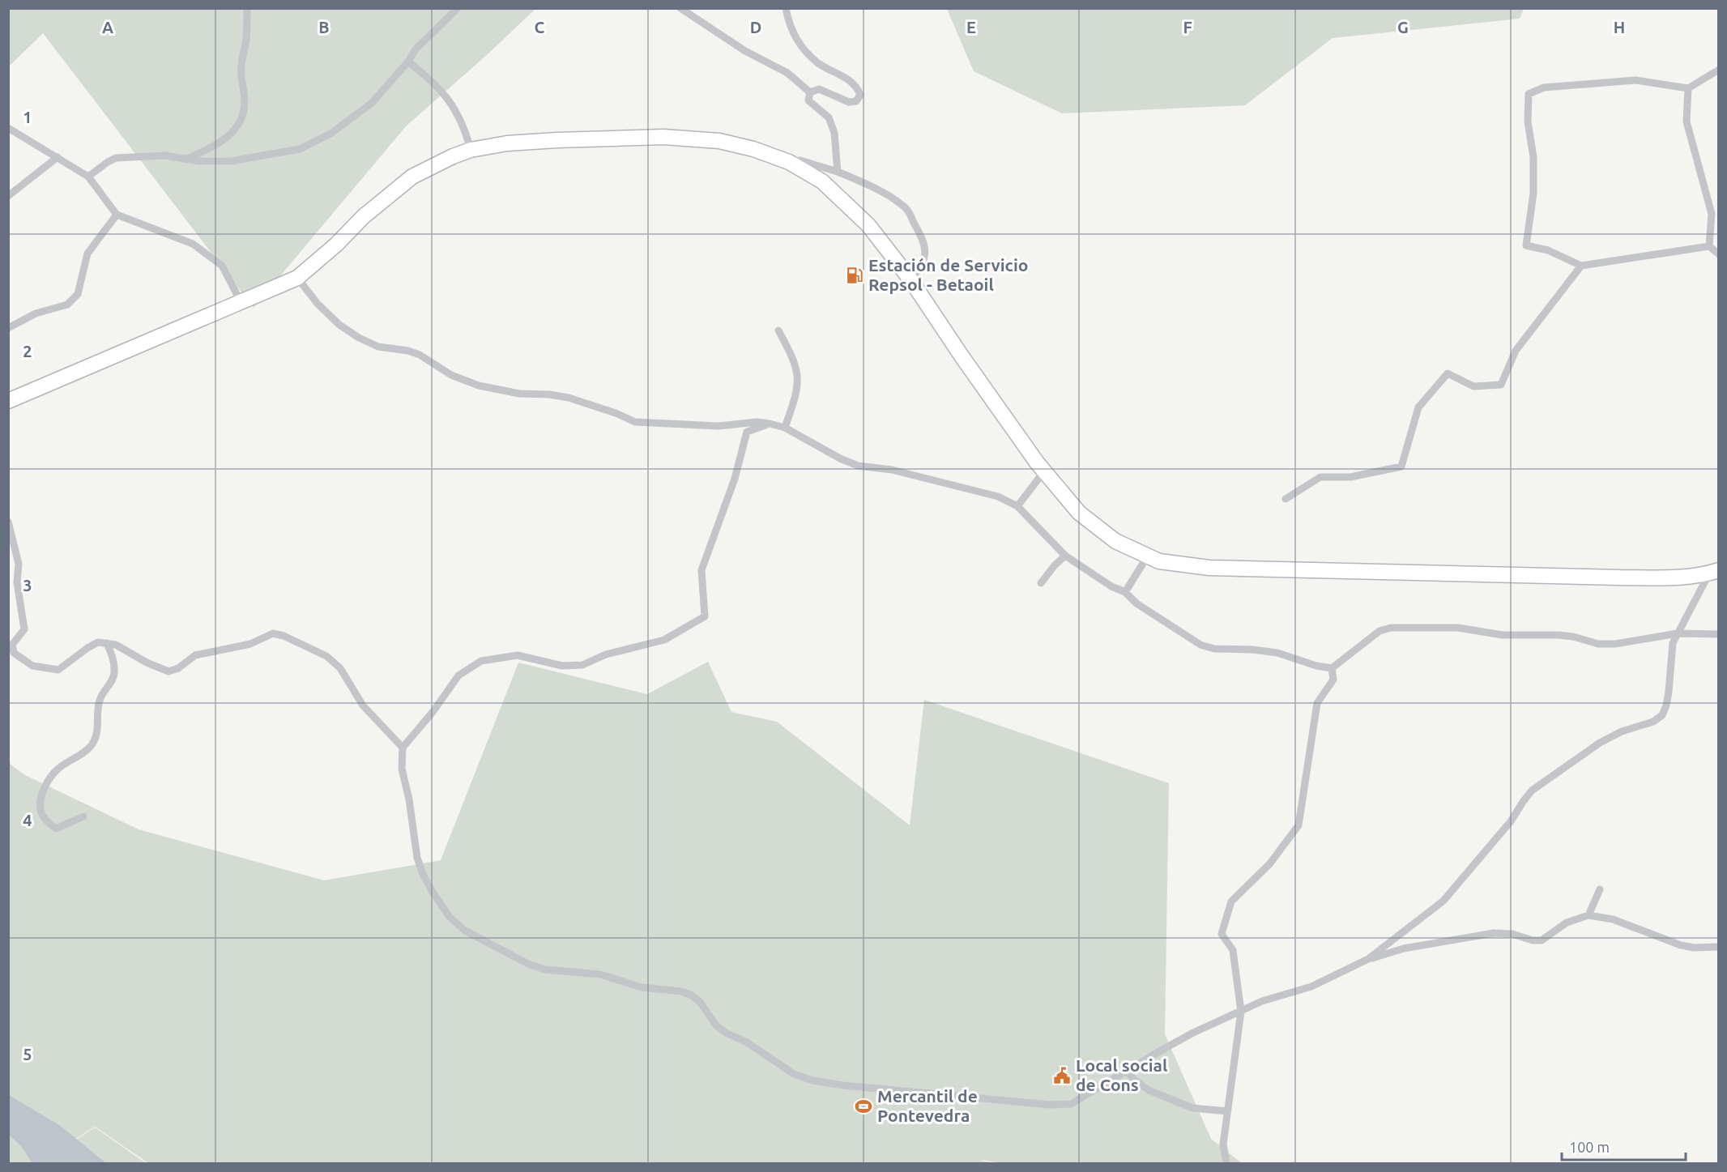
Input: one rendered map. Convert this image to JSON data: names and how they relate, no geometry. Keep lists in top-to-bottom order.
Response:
{
  "places": {
    "fuel station": ["Estación de Servicio Repsol - Betaoil"],
    "public building": ["Local social de Cons"],
    "sports": ["Mercantil de Pontevedra"]
  },
  "scale_bar": "100 m",
  "grid": {
    "columns": [
      "A",
      "B",
      "C",
      "D",
      "E",
      "F",
      "G",
      "H"
    ],
    "rows": [
      "1",
      "2",
      "3",
      "4",
      "5"
    ]
  }
}
